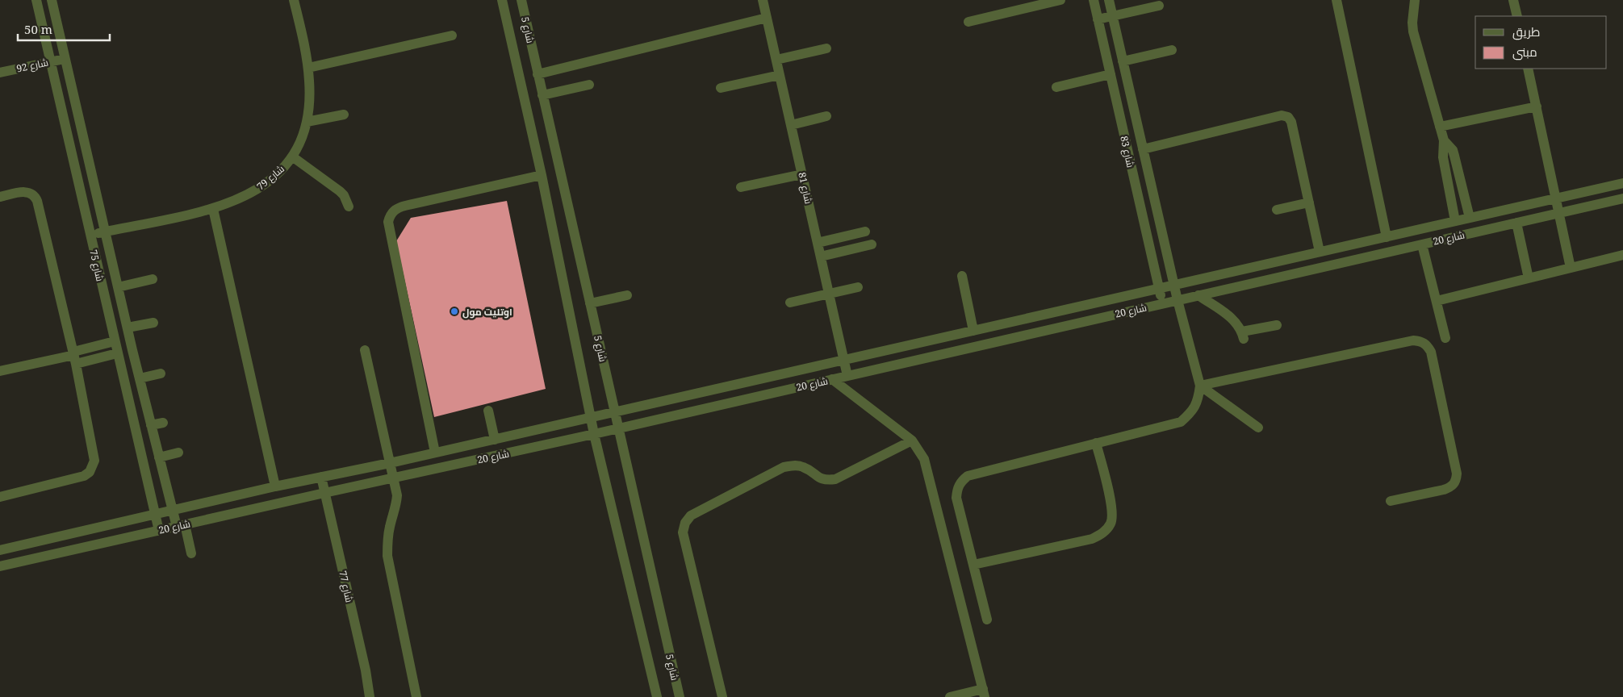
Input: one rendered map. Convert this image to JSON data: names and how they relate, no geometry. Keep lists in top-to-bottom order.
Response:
{
  "streets": {
    "street": [
      "شارع 5",
      "شارع 92",
      "شارع 83",
      "شارع 79",
      "شارع 81",
      "شارع 20",
      "شارع 75",
      "شارع 77"
    ]
  },
  "crossings": [
    ["شارع 5", "شارع 20"],
    ["شارع 92", "شارع 75"],
    ["شارع 83", "شارع 20"],
    ["شارع 79", "شارع 75"],
    ["شارع 81", "شارع 20"],
    ["شارع 20", "شارع 75"],
    ["شارع 20", "شارع 77"]
  ],
  "places": ["اوتليت مول"],
  "legend": ["طريق", "مبنى"],
  "scale_bar": "50 m"
}
